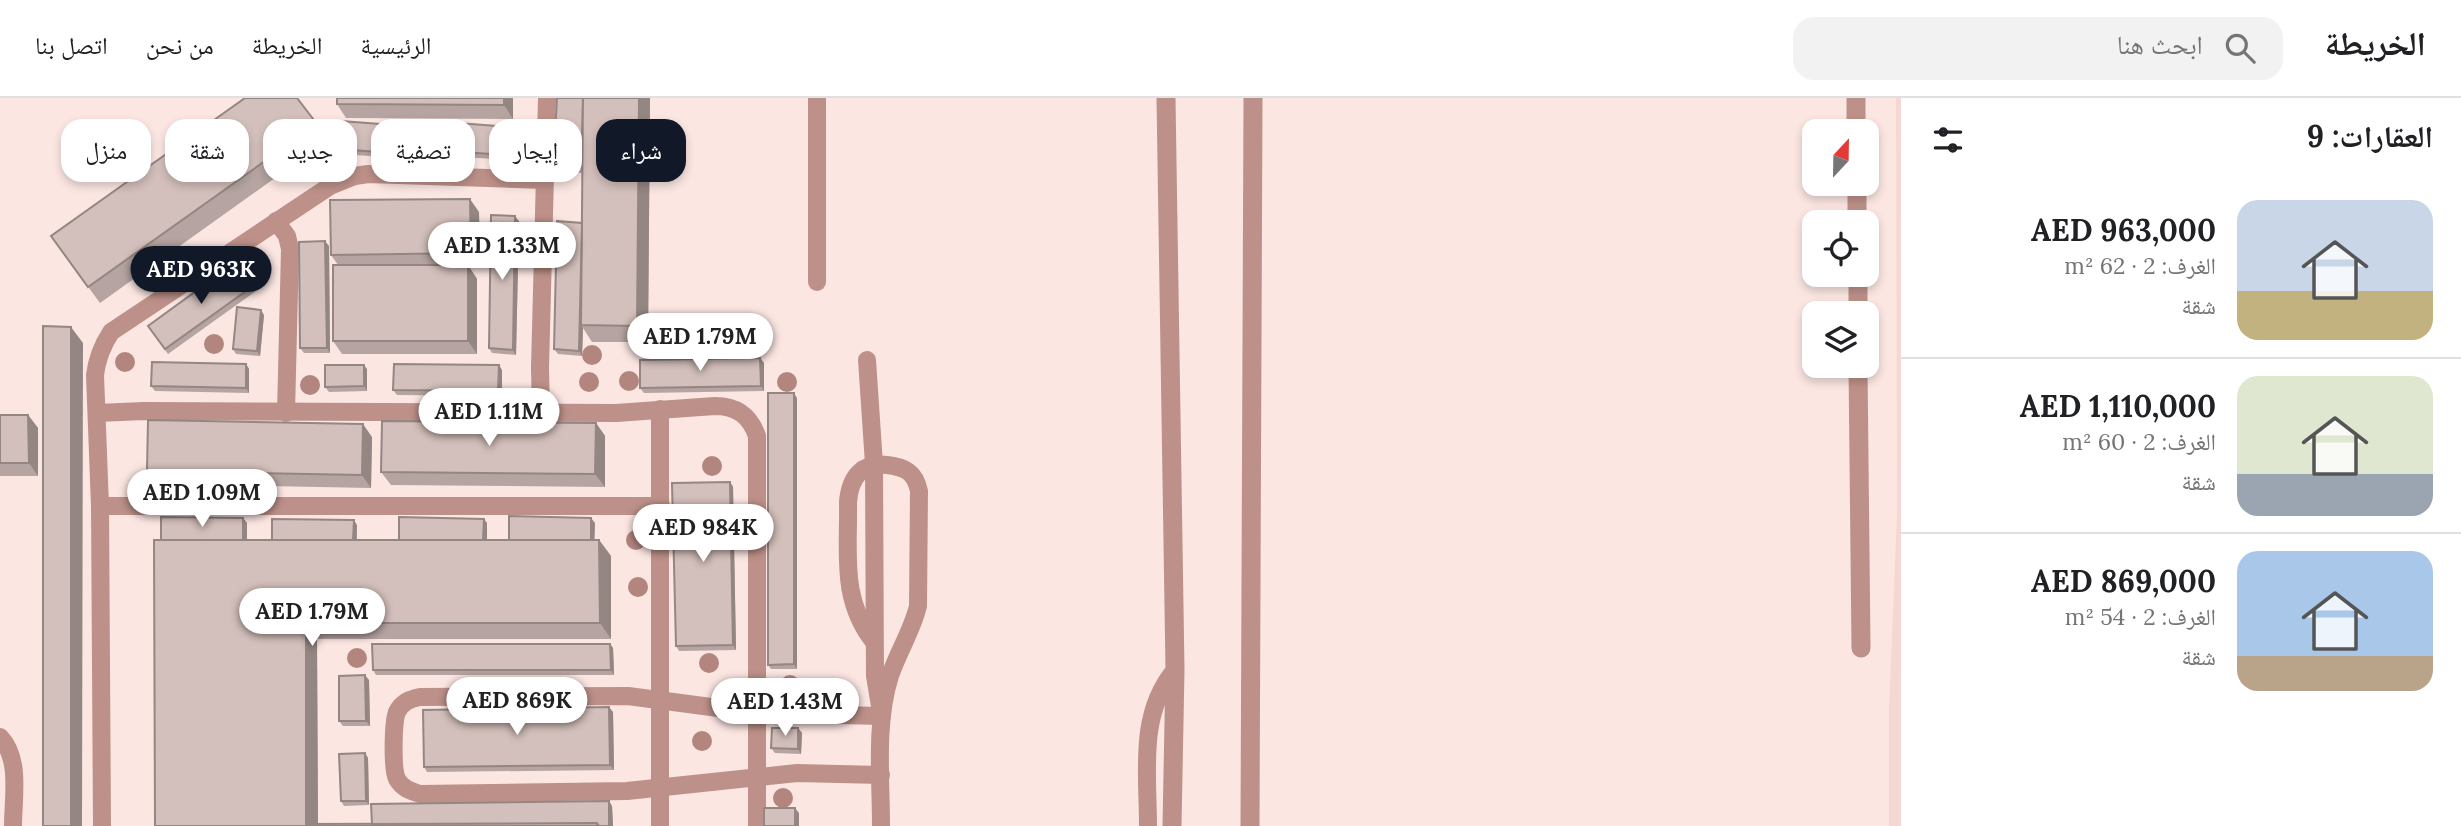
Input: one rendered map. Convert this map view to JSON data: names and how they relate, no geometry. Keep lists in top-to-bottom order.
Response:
{
  "north": "top",
  "page": {
    "header": "الخريطة",
    "search": "ابحث هنا",
    "nav": [
      "الرئيسية",
      "الخريطة",
      "من نحن",
      "اتصل بنا"
    ],
    "heading": "العقارات: 9",
    "chip": [
      "شراء",
      "إيجار",
      "تصفية",
      "جديد",
      "شقة",
      "منزل"
    ],
    "list": [
      {
        "name": "AED 963,000",
        "note": "الغرف: 2 · 62 m² · شقة"
      },
      {
        "name": "AED 1,110,000",
        "note": "الغرف: 2 · 60 m² · شقة"
      },
      {
        "name": "AED 869,000",
        "note": "الغرف: 2 · 54 m² · شقة"
      }
    ],
    "price": [
      "AED 1.33M",
      "AED 963K",
      "AED 1.79M",
      "AED 1.11M",
      "AED 1.09M",
      "AED 984K",
      "AED 1.79M",
      "AED 869K",
      "AED 1.43M"
    ]
  }
}
